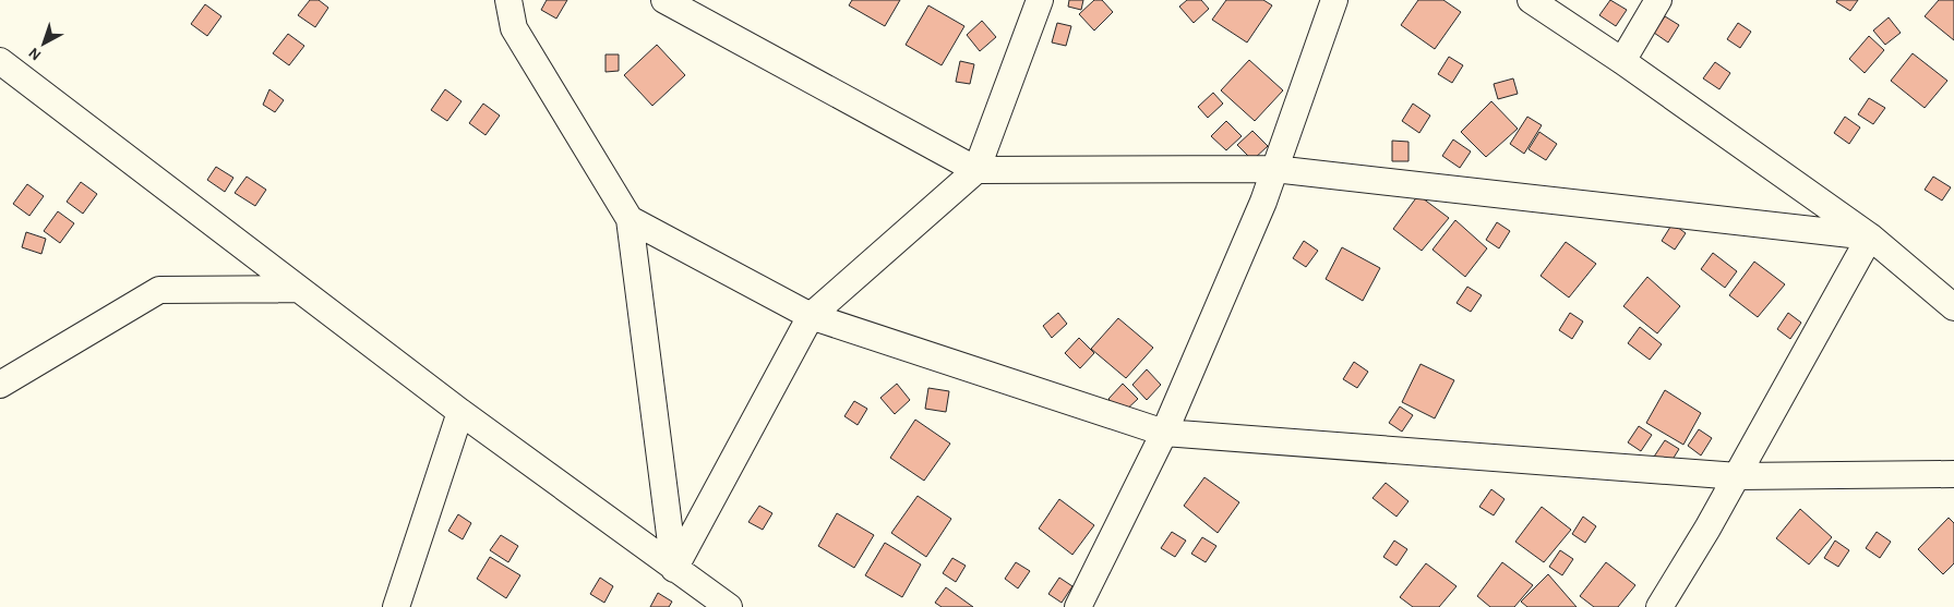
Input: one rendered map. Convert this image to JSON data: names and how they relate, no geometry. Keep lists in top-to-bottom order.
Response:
{
  "north": "bottom left"
}
